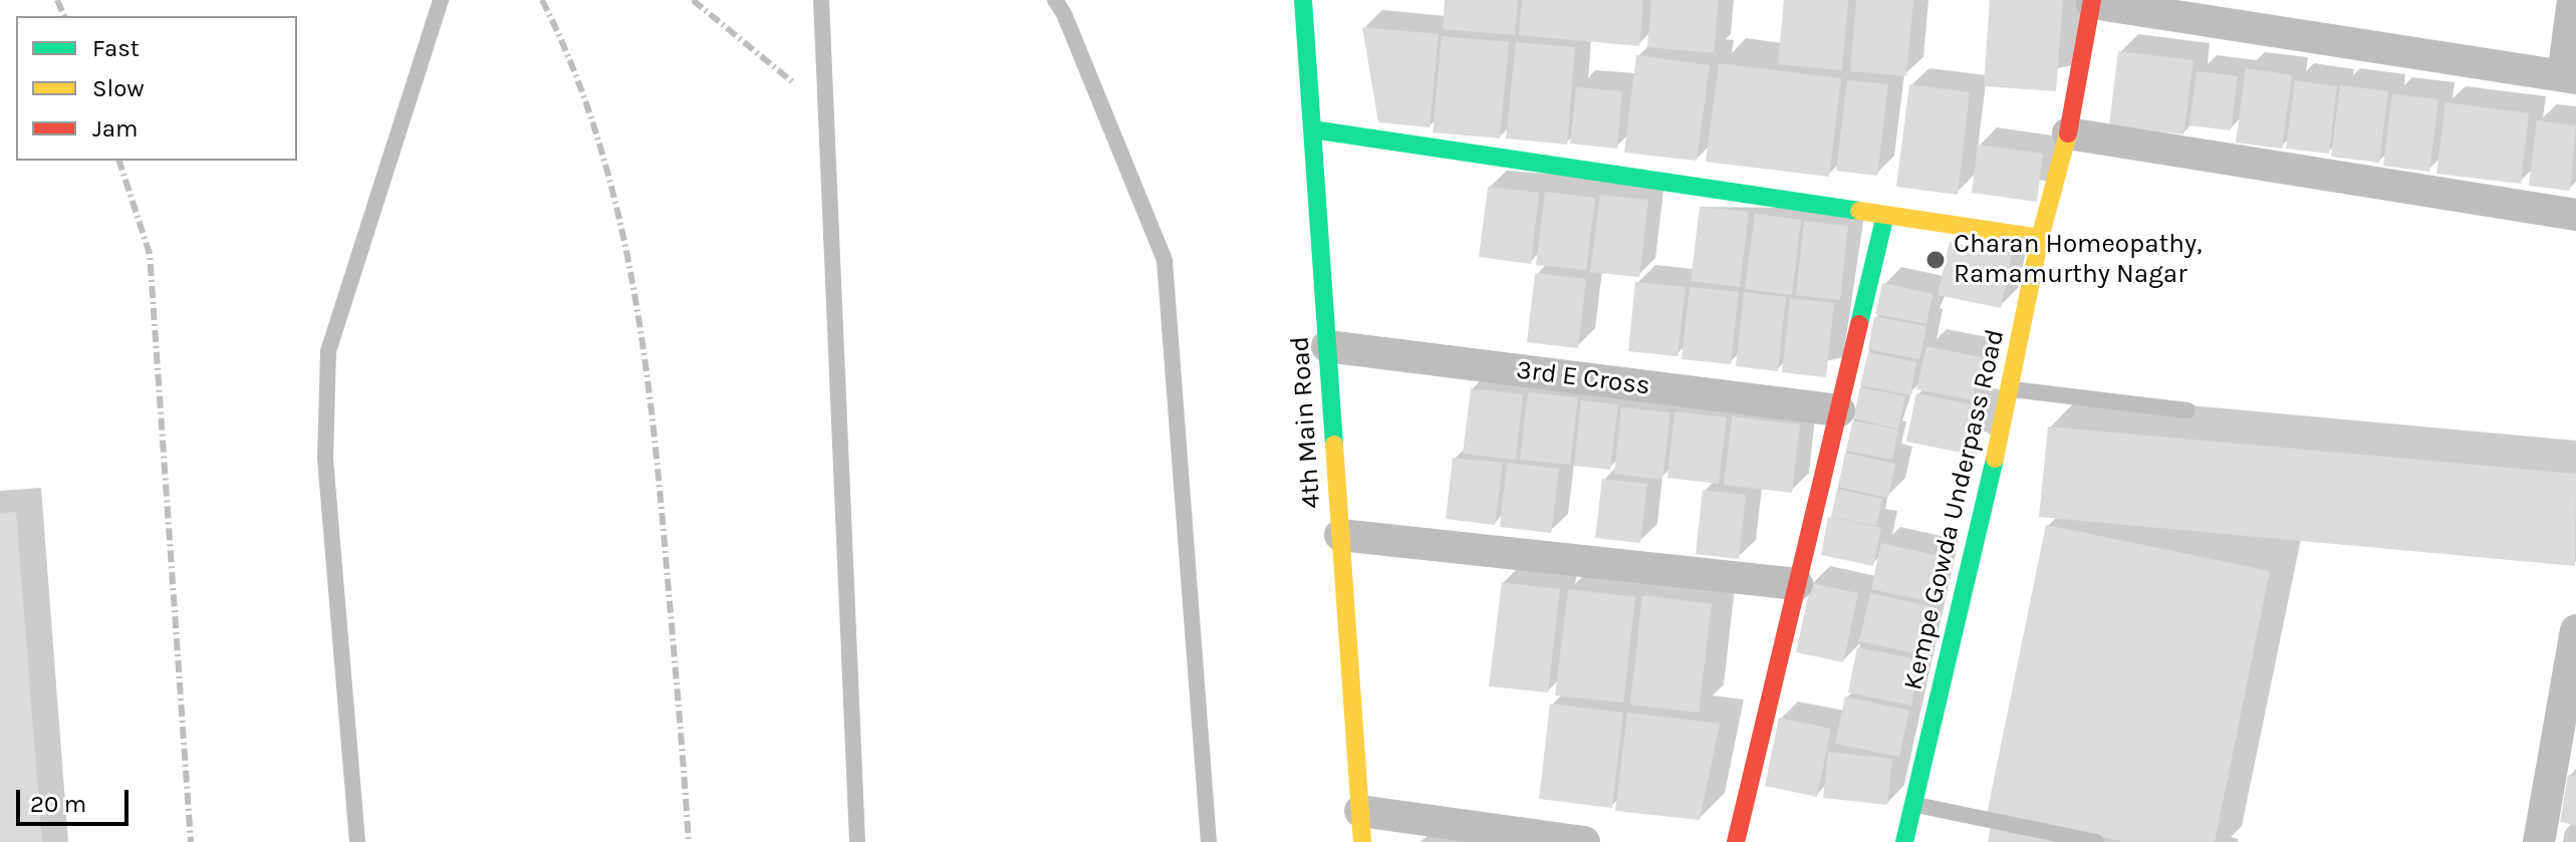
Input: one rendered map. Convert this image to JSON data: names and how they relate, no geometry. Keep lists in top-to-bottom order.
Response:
{
  "streets": {
    "street": ["3rd E Cross", "4th Main Road", "Kempe Gowda Underpass Road"]
  },
  "crossings": [
    ["3rd E Cross", "4th Main Road"]
  ],
  "places": ["Charan Homeopathy, Ramamurthy Nagar"],
  "legend": ["Fast", "Slow", "Jam"],
  "scale_bar": "20 m"
}
